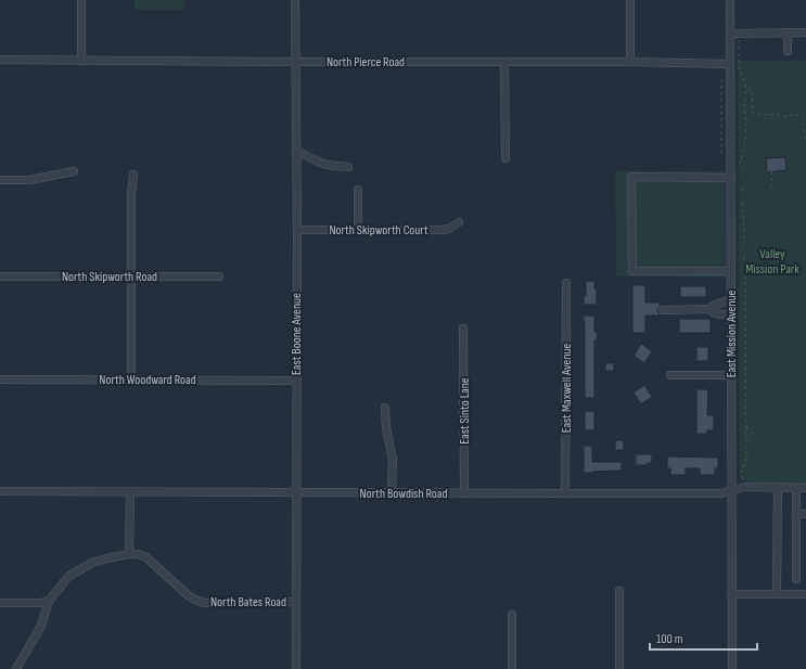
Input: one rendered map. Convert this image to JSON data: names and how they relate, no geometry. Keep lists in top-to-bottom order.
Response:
{
  "streets": {
    "street": [
      "North Pierce Road",
      "North Skipworth Court",
      "North Skipworth Road",
      "East Boone Avenue",
      "East Mission Avenue",
      "North Woodward Road",
      "East Maxwell Avenue",
      "East Sinto Lane",
      "North Bowdish Road",
      "North Bates Road"
    ]
  },
  "crossings": [
    ["North Pierce Road", "East Boone Avenue"],
    ["North Pierce Road", "East Mission Avenue"],
    ["North Skipworth Court", "East Boone Avenue"],
    ["East Boone Avenue", "North Woodward Road"],
    ["East Boone Avenue", "North Bowdish Road"],
    ["East Boone Avenue", "North Bates Road"],
    ["East Mission Avenue", "North Bowdish Road"],
    ["East Maxwell Avenue", "North Bowdish Road"],
    ["East Sinto Lane", "North Bowdish Road"]
  ],
  "parks": ["Valley Mission Park"],
  "scale_bar": "100 m"
}
